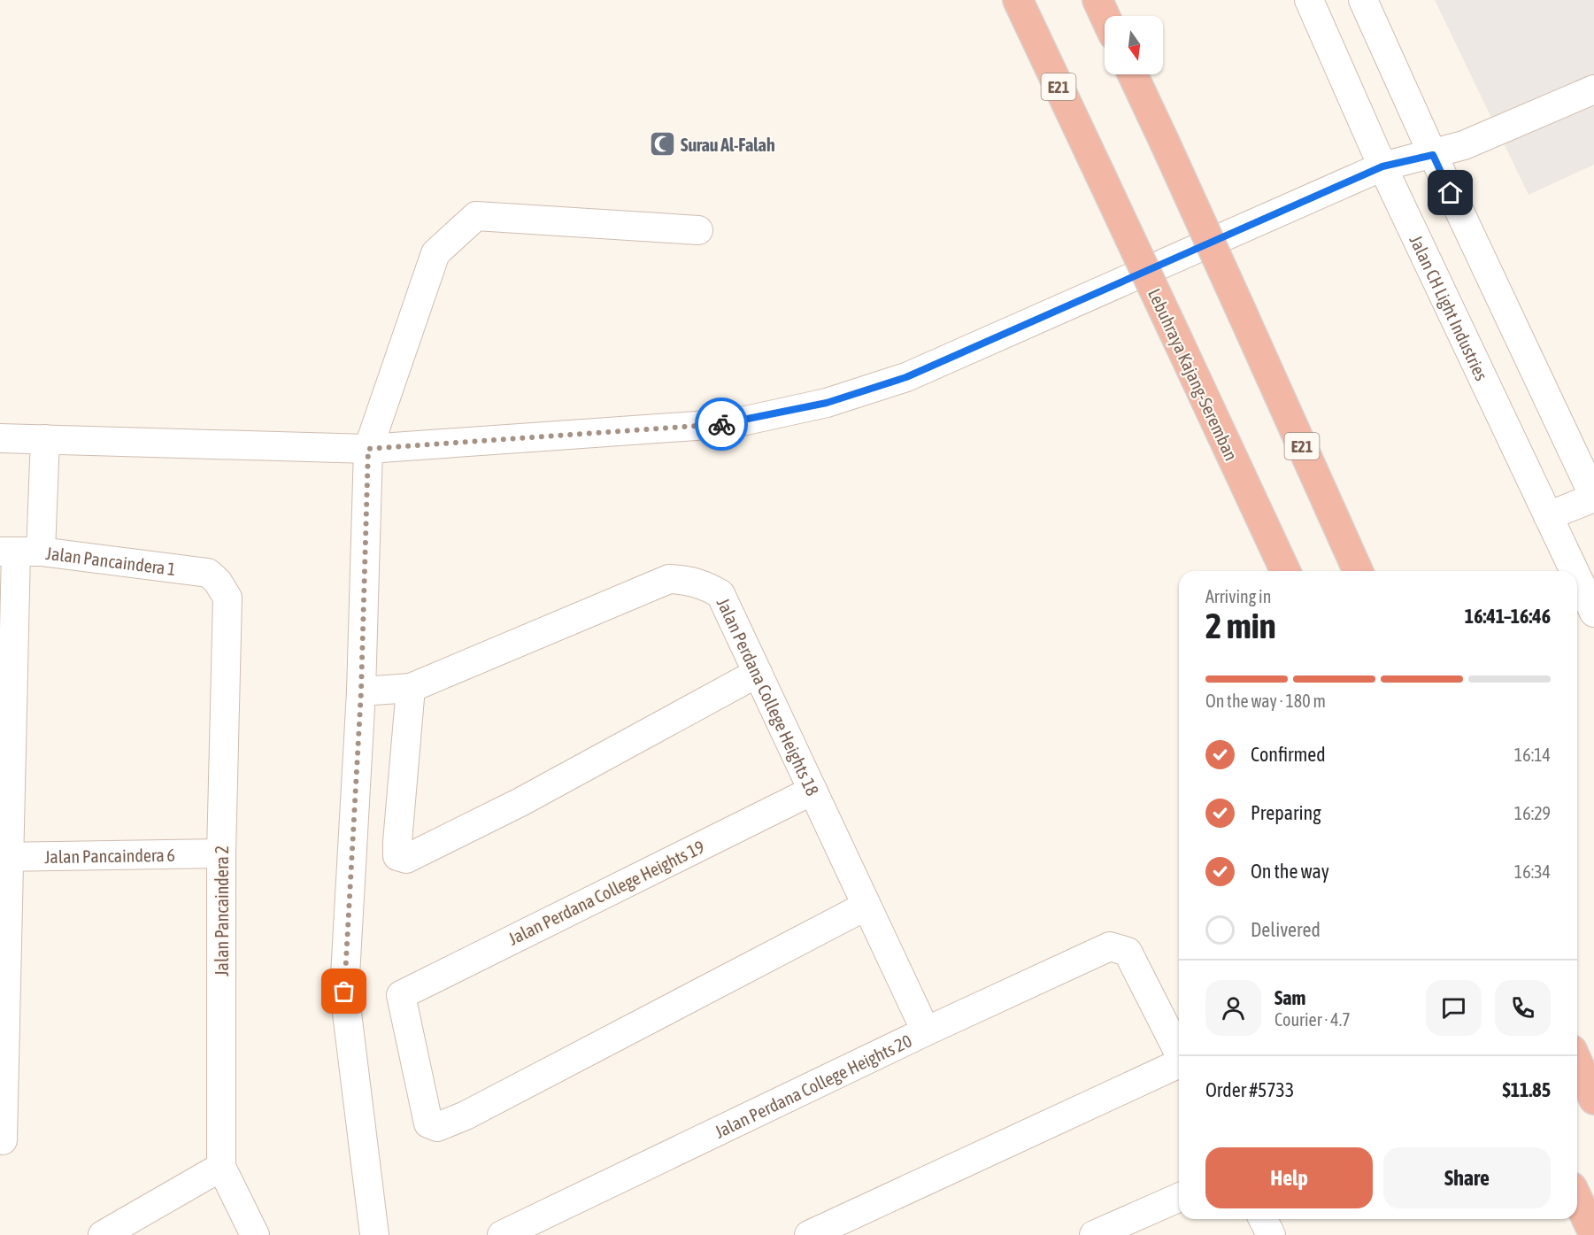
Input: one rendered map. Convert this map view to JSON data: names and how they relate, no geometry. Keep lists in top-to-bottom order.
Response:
{
  "streets": {
    "highway": ["E21", "Lebuhraya Kajang-Seremban"],
    "street": [
      "Jalan CH Light Industries",
      "Jalan Pancaindera 1",
      "Jalan Perdana College Heights 18",
      "Jalan Pancaindera 6",
      "Jalan Perdana College Heights 19",
      "Jalan Pancaindera 2",
      "Jalan Perdana College Heights 20"
    ]
  },
  "crossings": [
    ["Jalan Pancaindera 1", "Jalan Pancaindera 2"],
    ["Jalan Perdana College Heights 18", "Jalan Perdana College Heights 19"],
    ["Jalan Perdana College Heights 18", "Jalan Perdana College Heights 20"],
    ["Jalan Pancaindera 6", "Jalan Pancaindera 2"]
  ],
  "places": {
    "mosque": ["Surau Al-Falah"]
  },
  "north": "bottom",
  "page": {
    "heading": ["2 min", "Arriving in", "16:41–16:46"],
    "panel": [
      "Sam",
      "Courier · 4.7",
      "Order #5733",
      "$11.85"
    ],
    "bar": "On the way · 180 m",
    "list": [
      ["Confirmed", "16:14"],
      ["Preparing", "16:29"],
      ["On the way", "16:34"],
      "Delivered"
    ],
    "buttons": ["Help", "Share"]
  }
}
